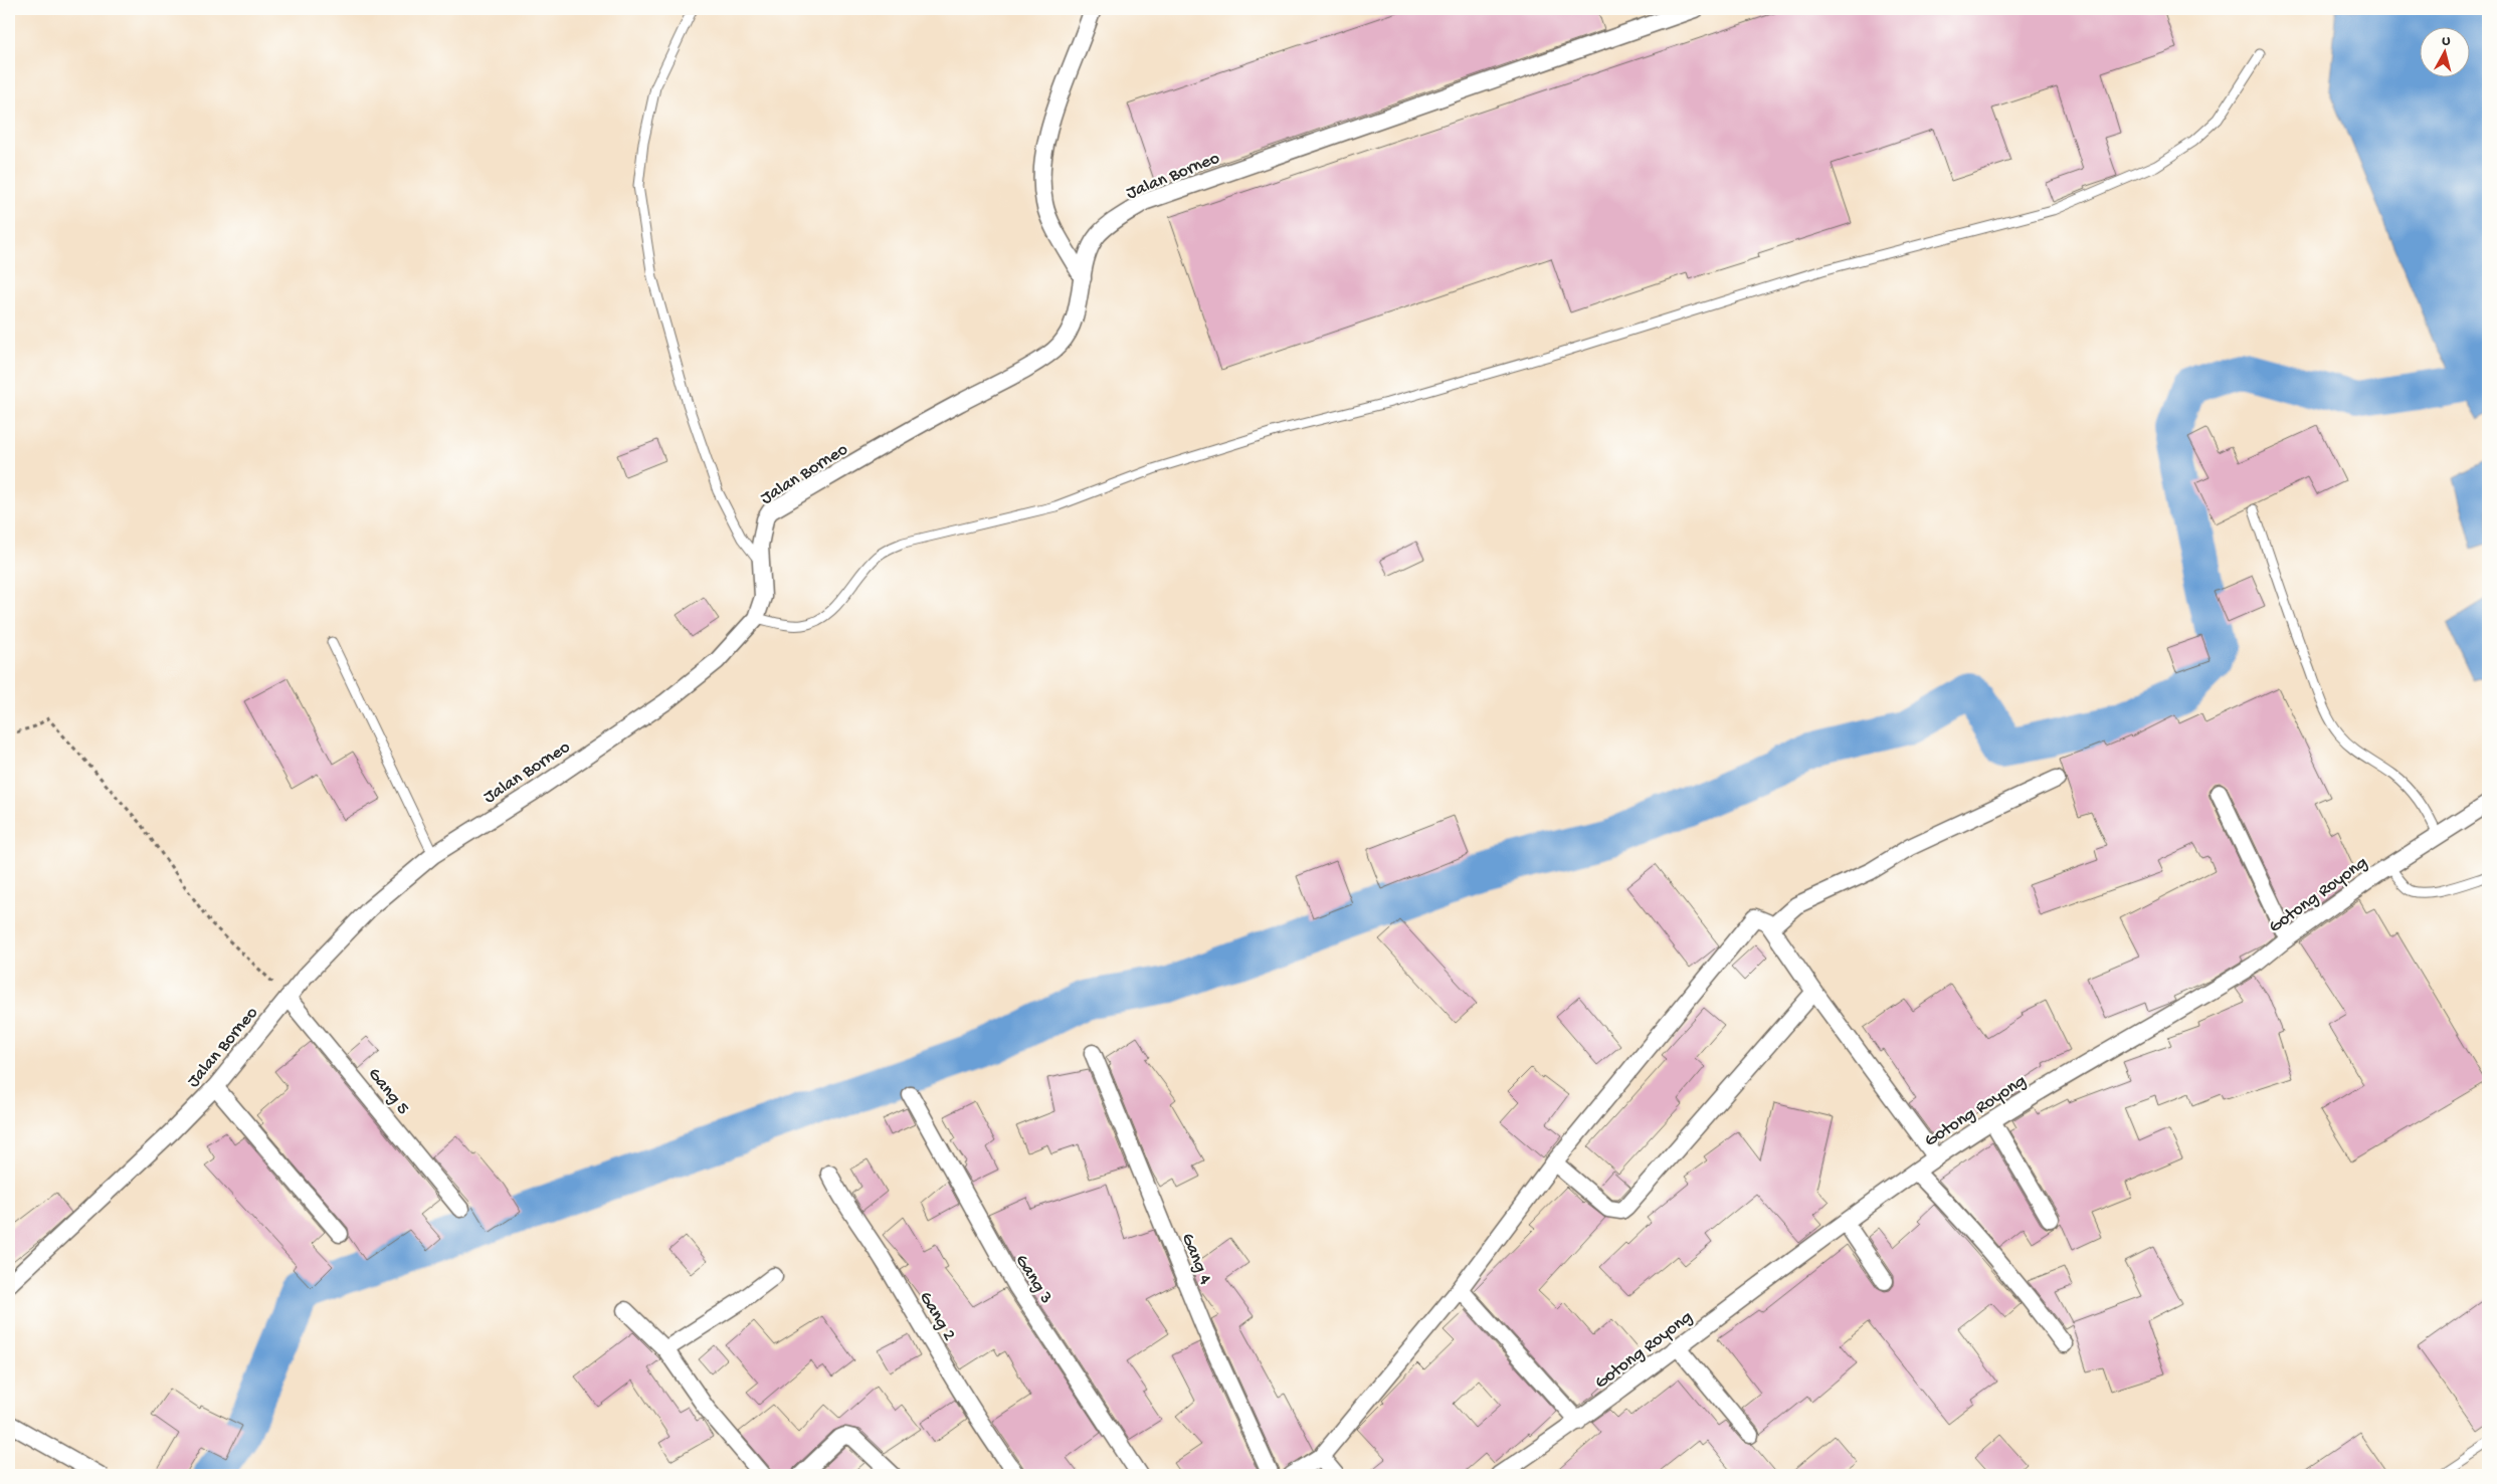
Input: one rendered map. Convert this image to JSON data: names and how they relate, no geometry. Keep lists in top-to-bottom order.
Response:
{
  "streets": {
    "street": [
      "Jalan Borneo",
      "Gotong Royong",
      "Gang 5",
      "Gang 4",
      "Gang 3",
      "Gang 2"
    ]
  },
  "crossings": [
    ["Jalan Borneo", "Gang 5"]
  ],
  "north": "top"
}
